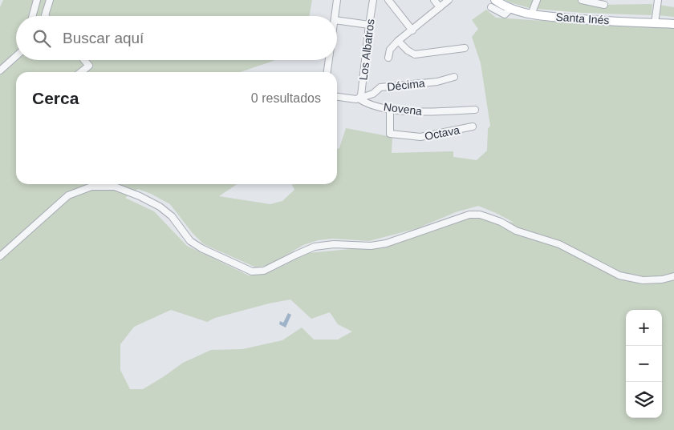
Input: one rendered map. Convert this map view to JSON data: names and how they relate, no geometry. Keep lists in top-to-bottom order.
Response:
{
  "streets": {
    "main road": ["Santa Inés"],
    "street": [
      "Los Albatros",
      "Décima",
      "Novena",
      "Octava"
    ]
  },
  "crossings": [
    ["Los Albatros", "Décima"],
    ["Los Albatros", "Novena"],
    ["Décima", "Novena"],
    ["Novena", "Octava"]
  ],
  "page": {
    "search": "Buscar aquí",
    "heading": ["Cerca", "0 resultados"],
    "map_buttons": ["+", "−"]
  }
}
